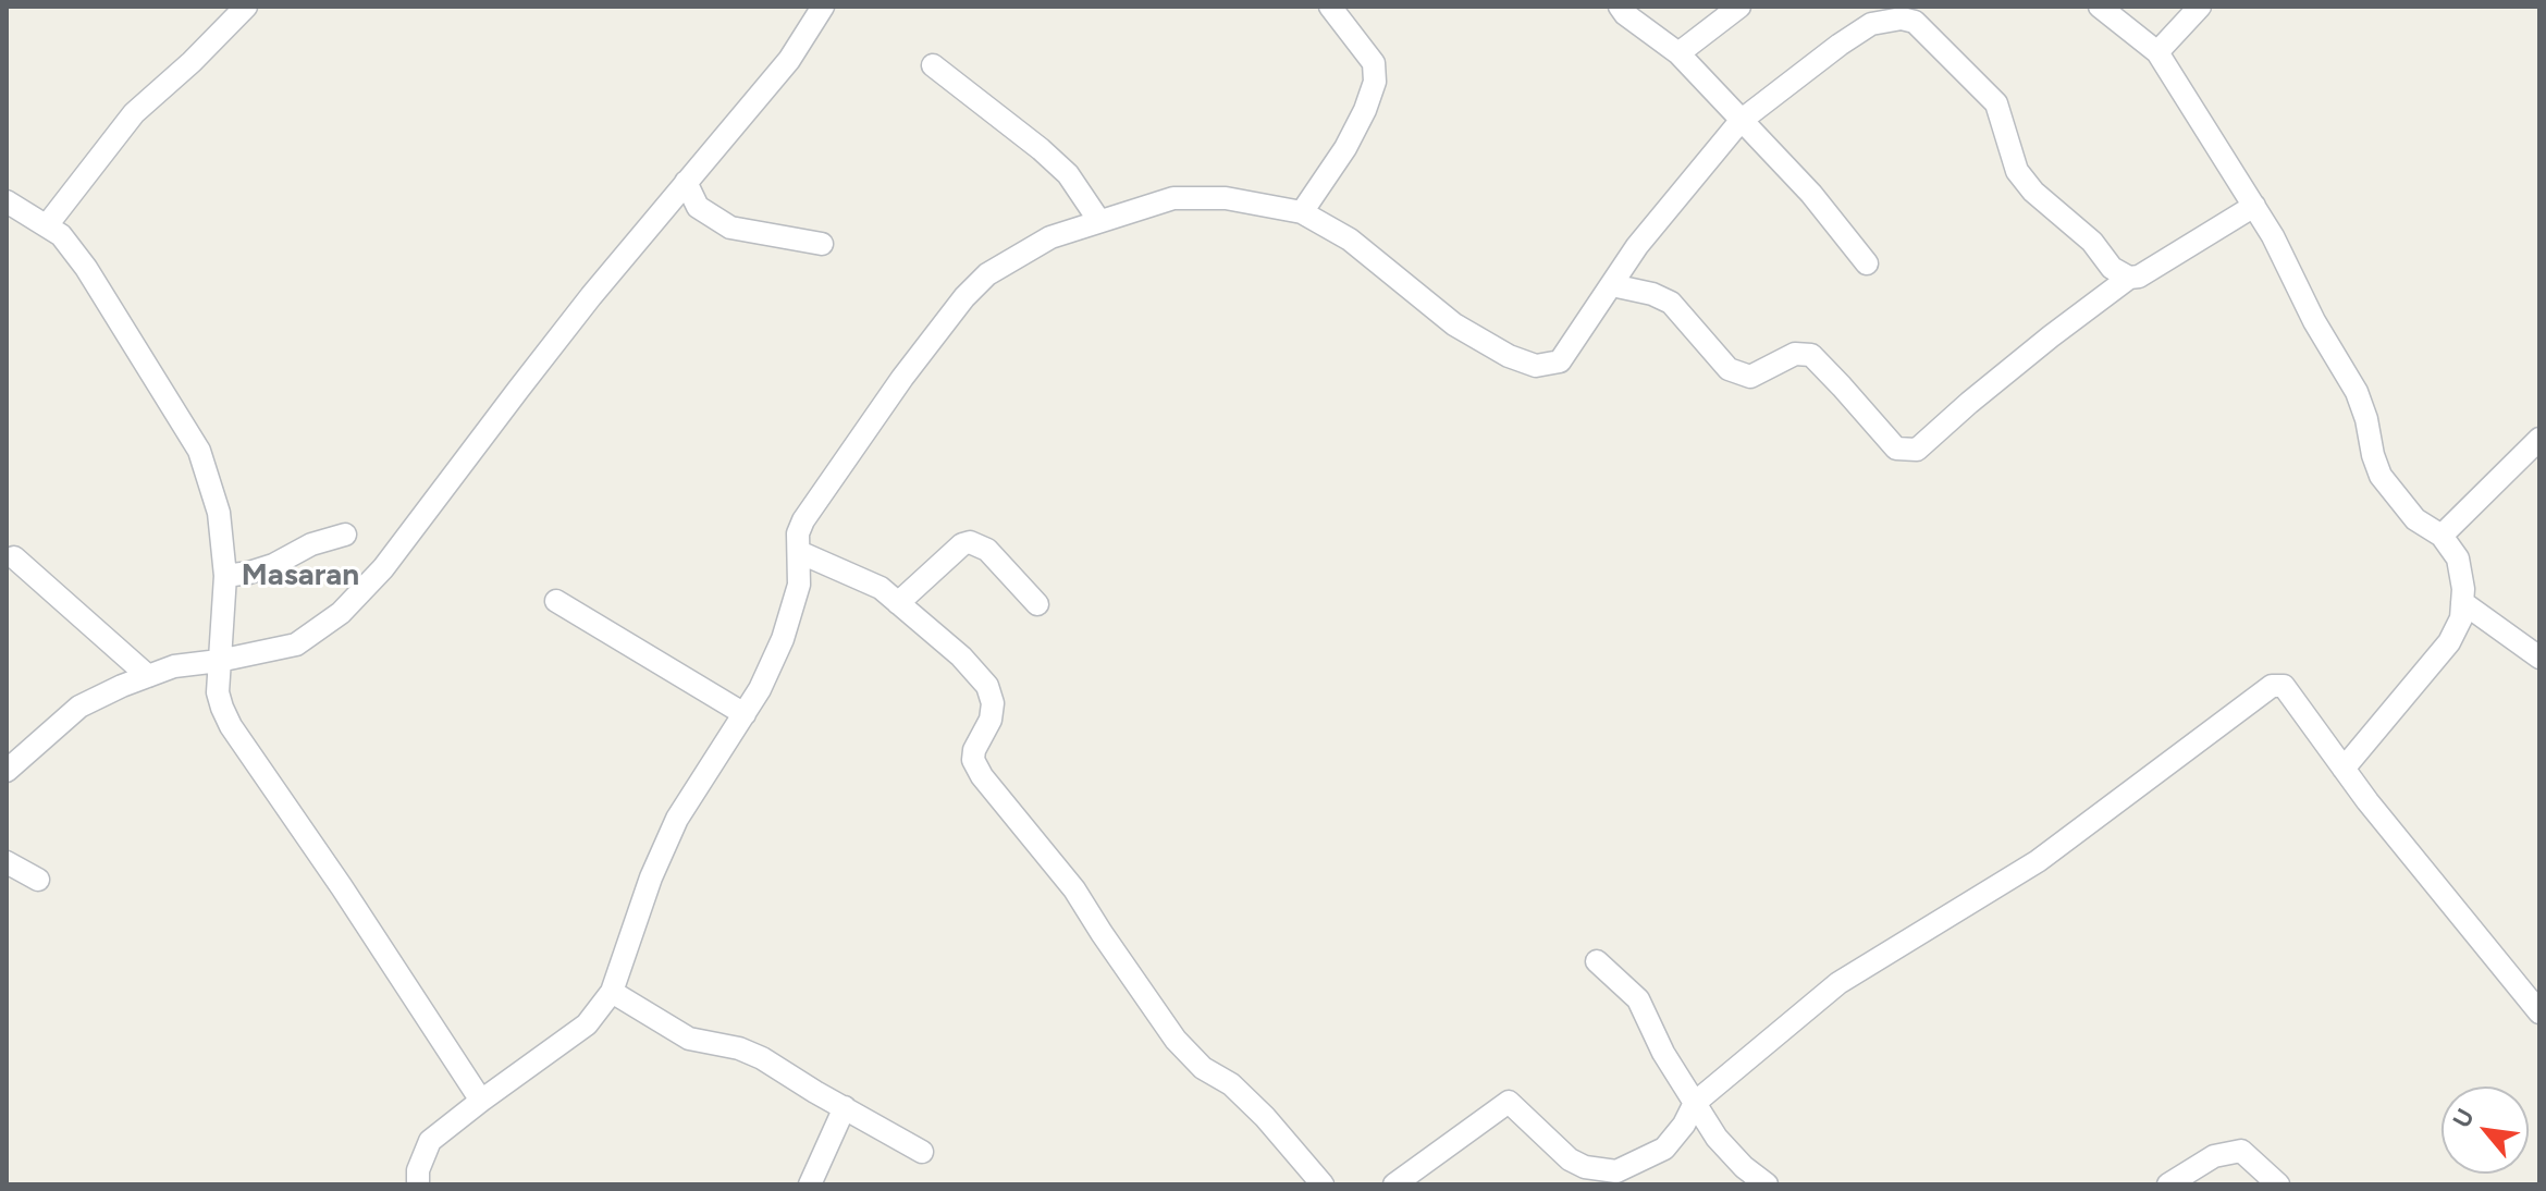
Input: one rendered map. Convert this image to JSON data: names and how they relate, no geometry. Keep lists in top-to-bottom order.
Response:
{
  "districts": ["Masaran"],
  "north": "top left"
}
